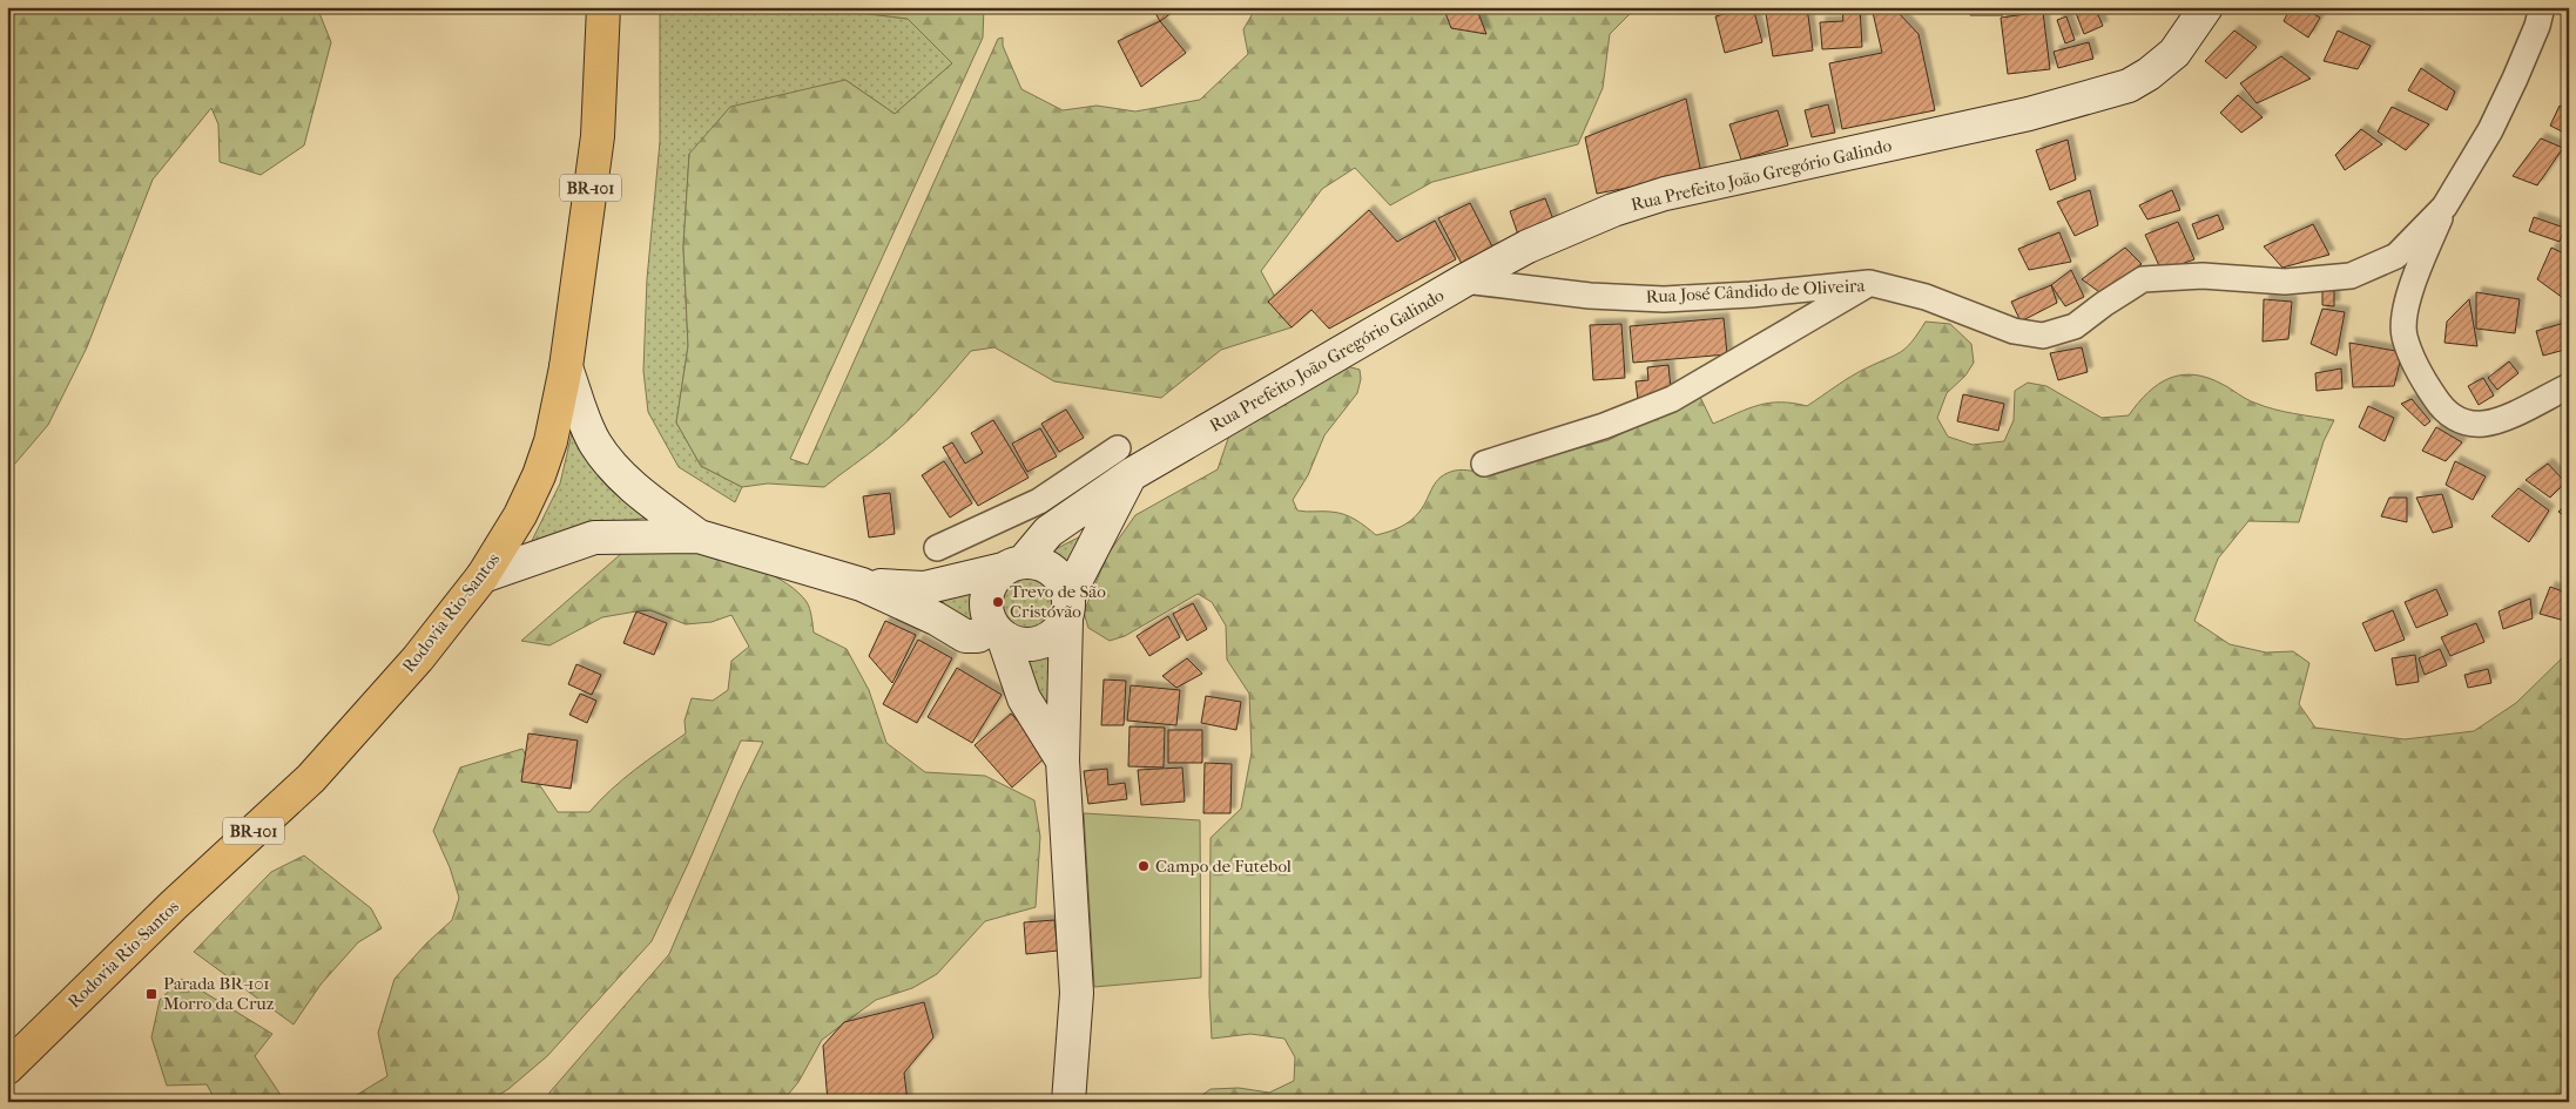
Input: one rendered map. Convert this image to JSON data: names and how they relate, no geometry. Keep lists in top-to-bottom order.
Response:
{
  "streets": {
    "highway": ["BR-101", "Rodovia Rio-Santos"],
    "main road": ["Rua Prefeito João Gregório Galindo"],
    "street": ["Rua José Cândido de Oliveira"]
  },
  "crossings": [
    ["Rua Prefeito João Gregório Galindo", "Rua José Cândido de Oliveira"]
  ],
  "places": {
    "other": ["Trevo de São Cristóvão", "Campo de Futebol"],
    "transit": ["Parada BR-101 Morro da Cruz"]
  }
}
